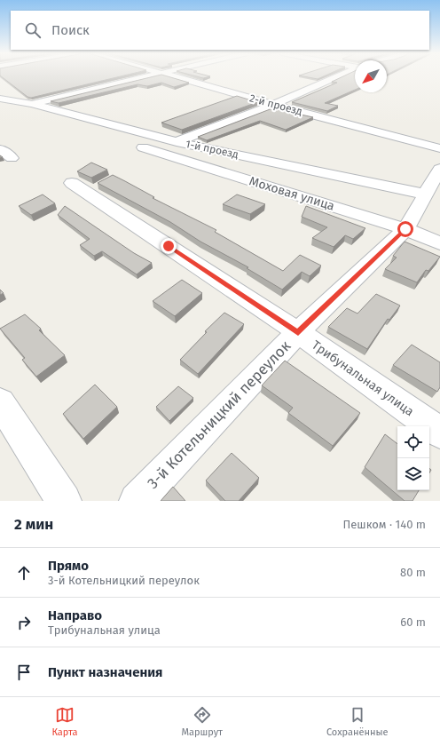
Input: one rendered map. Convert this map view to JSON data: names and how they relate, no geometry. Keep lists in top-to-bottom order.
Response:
{
  "streets": {
    "street": [
      "2-й проезд",
      "1-й проезд",
      "Моховая улица",
      "Трибунальная улица",
      "3-й Котельницкий переулок"
    ]
  },
  "crossings": [
    ["1-й проезд", "3-й Котельницкий переулок"],
    ["Моховая улица", "3-й Котельницкий переулок"],
    ["Трибунальная улица", "3-й Котельницкий переулок"]
  ],
  "north": "bottom left",
  "page": {
    "search": "Поиск",
    "heading": ["2 мин", "Пешком · 140 m"],
    "list": [
      ["Прямо", "3-й Котельницкий переулок", "80 m"],
      ["Направо", "Трибунальная улица", "60 m"],
      "Пункт назначения"
    ],
    "nav": ["Карта", "Маршрут", "Сохранённые"]
  }
}
